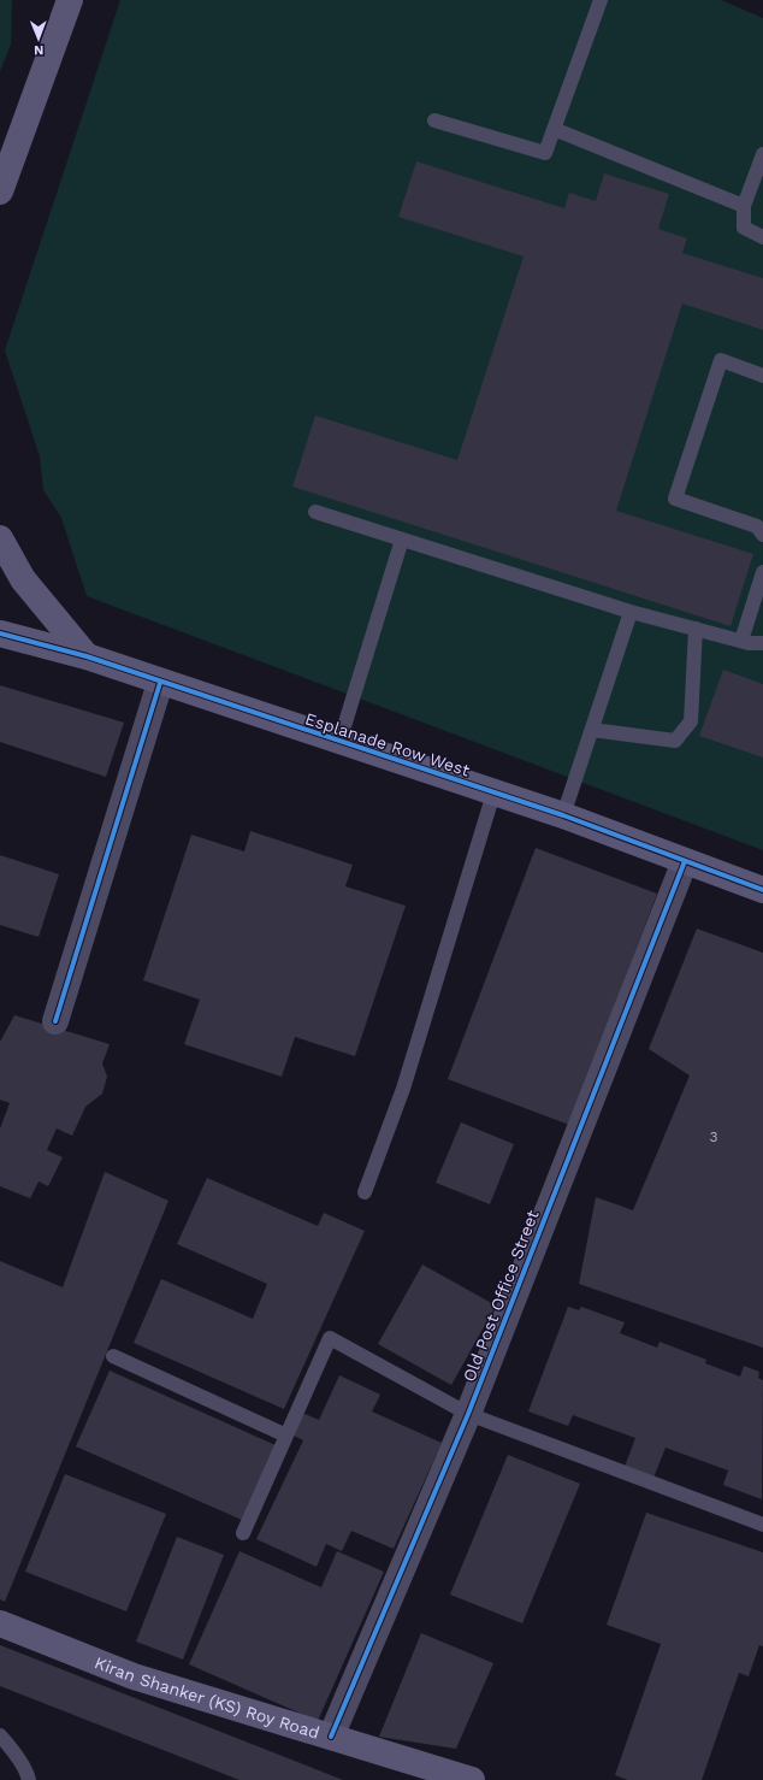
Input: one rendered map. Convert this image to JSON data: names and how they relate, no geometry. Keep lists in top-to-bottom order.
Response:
{
  "streets": {
    "street": ["Esplanade Row West", "Old Post Office Street", "Kiran Shanker (KS) Roy Road"]
  },
  "crossings": [
    ["Esplanade Row West", "Old Post Office Street"],
    ["Old Post Office Street", "Kiran Shanker (KS) Roy Road"]
  ],
  "house_numbers": ["3"],
  "north": "bottom"
}
